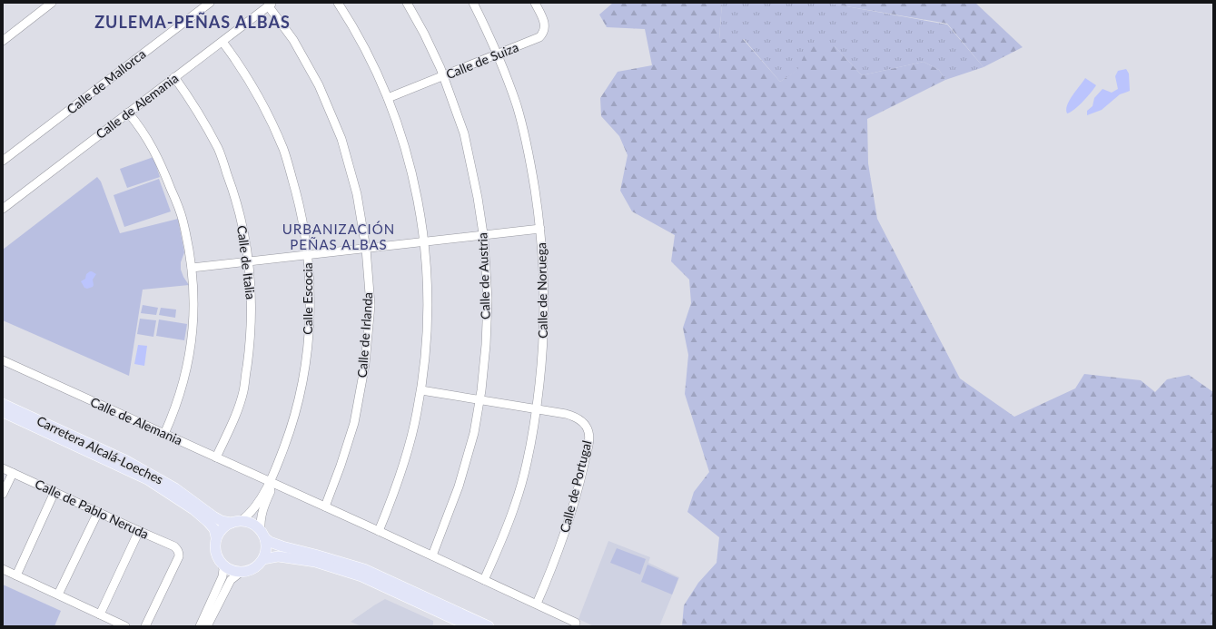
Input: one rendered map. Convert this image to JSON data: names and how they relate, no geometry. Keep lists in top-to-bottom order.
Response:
{
  "streets": {
    "main road": ["Carretera Alcalá-Loeches"],
    "street": [
      "Calle de Suiza",
      "Calle de Mallorca",
      "Calle de Alemania",
      "Calle de Italia",
      "Calle de Austria",
      "Calle de Noruega",
      "Calle Escocia",
      "Calle de Irlanda",
      "Calle de Portugal",
      "Calle de Pablo Neruda"
    ]
  },
  "crossings": [
    ["Calle de Suiza", "Calle de Austria"],
    ["Calle de Suiza", "Calle de Noruega"],
    ["Calle de Alemania", "Calle de Italia"],
    ["Calle de Alemania", "Calle Escocia"],
    ["Calle de Alemania", "Calle de Irlanda"],
    ["Calle de Austria", "Calle de Portugal"],
    ["Calle de Noruega", "Calle de Portugal"],
    ["Calle Escocia", "Carretera Alcalá-Loeches"]
  ],
  "districts": ["ZULEMA-PEÑAS ALBAS", "URBANIZACIÓN PEÑAS ALBAS"]
}
